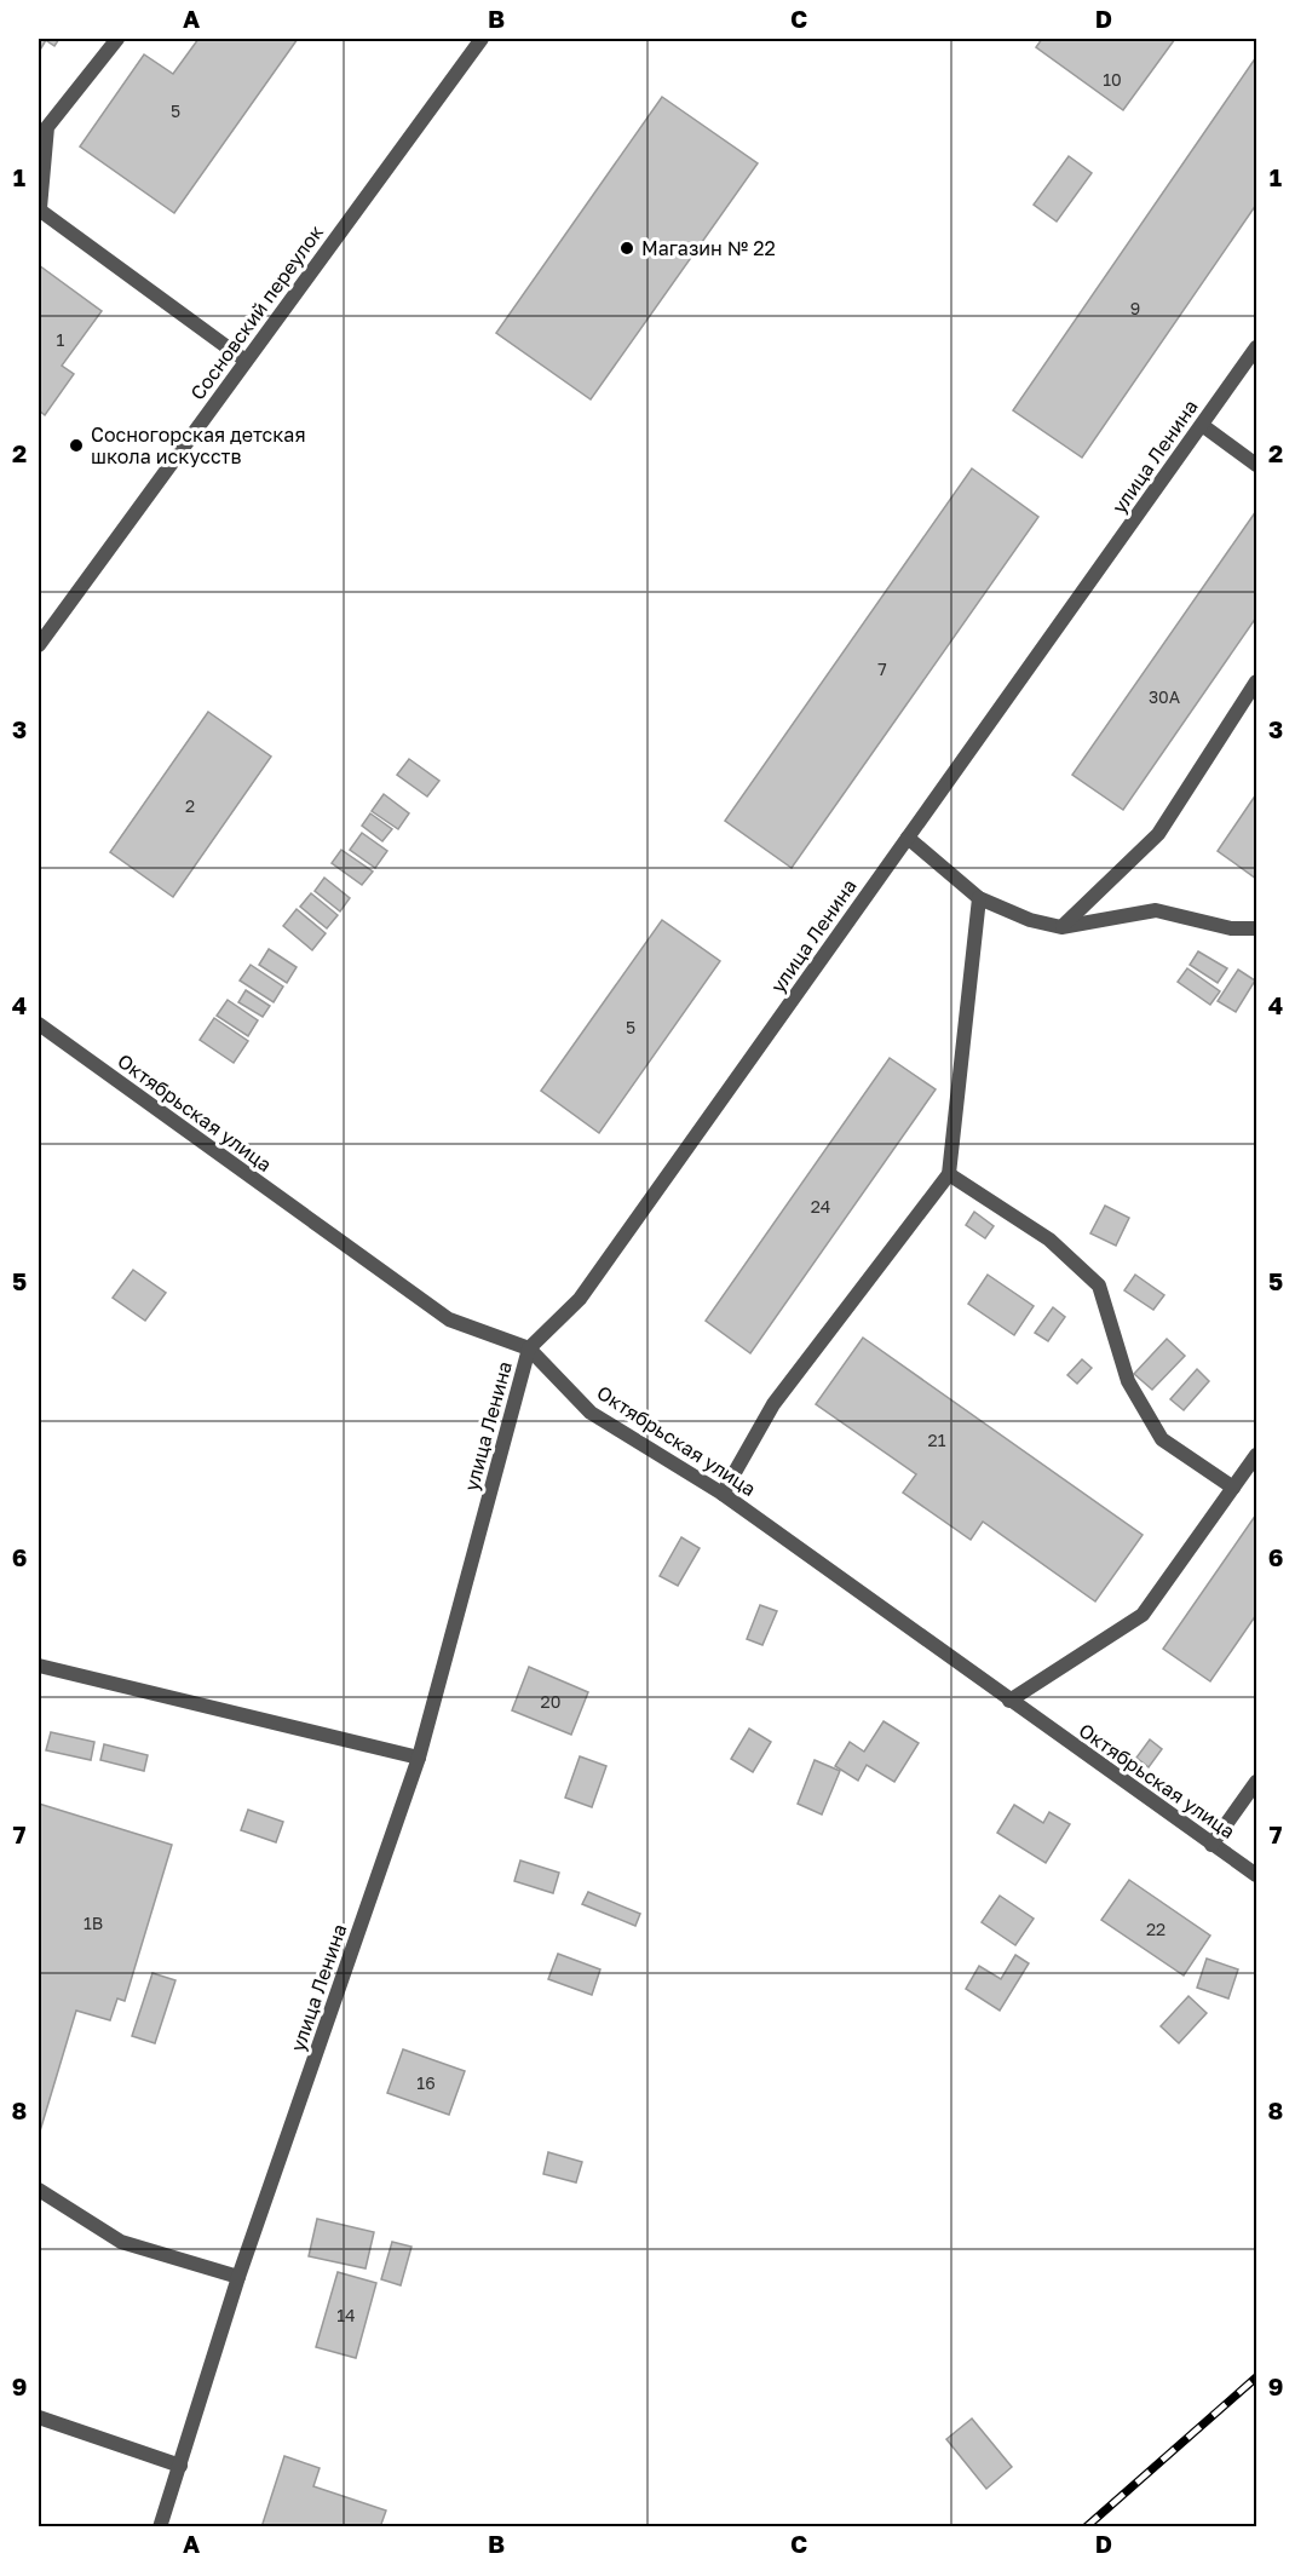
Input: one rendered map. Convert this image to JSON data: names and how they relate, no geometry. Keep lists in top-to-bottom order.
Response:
{
  "streets": {
    "street": ["Сосновский переулок", "улица Ленина", "Октябрьская улица"]
  },
  "crossings": [
    ["улица Ленина", "Октябрьская улица"]
  ],
  "places": ["Магазин № 22", "Сосногорская детская школа искусств"],
  "house_numbers": [
    "10",
    "5",
    "9",
    "1",
    "7",
    "30А",
    "2",
    "5",
    "24",
    "21",
    "20",
    "1В",
    "22",
    "16",
    "14"
  ],
  "grid": {
    "columns": [
      "A",
      "B",
      "C",
      "D"
    ],
    "rows": [
      "1",
      "2",
      "3",
      "4",
      "5",
      "6",
      "7",
      "8",
      "9"
    ]
  }
}
